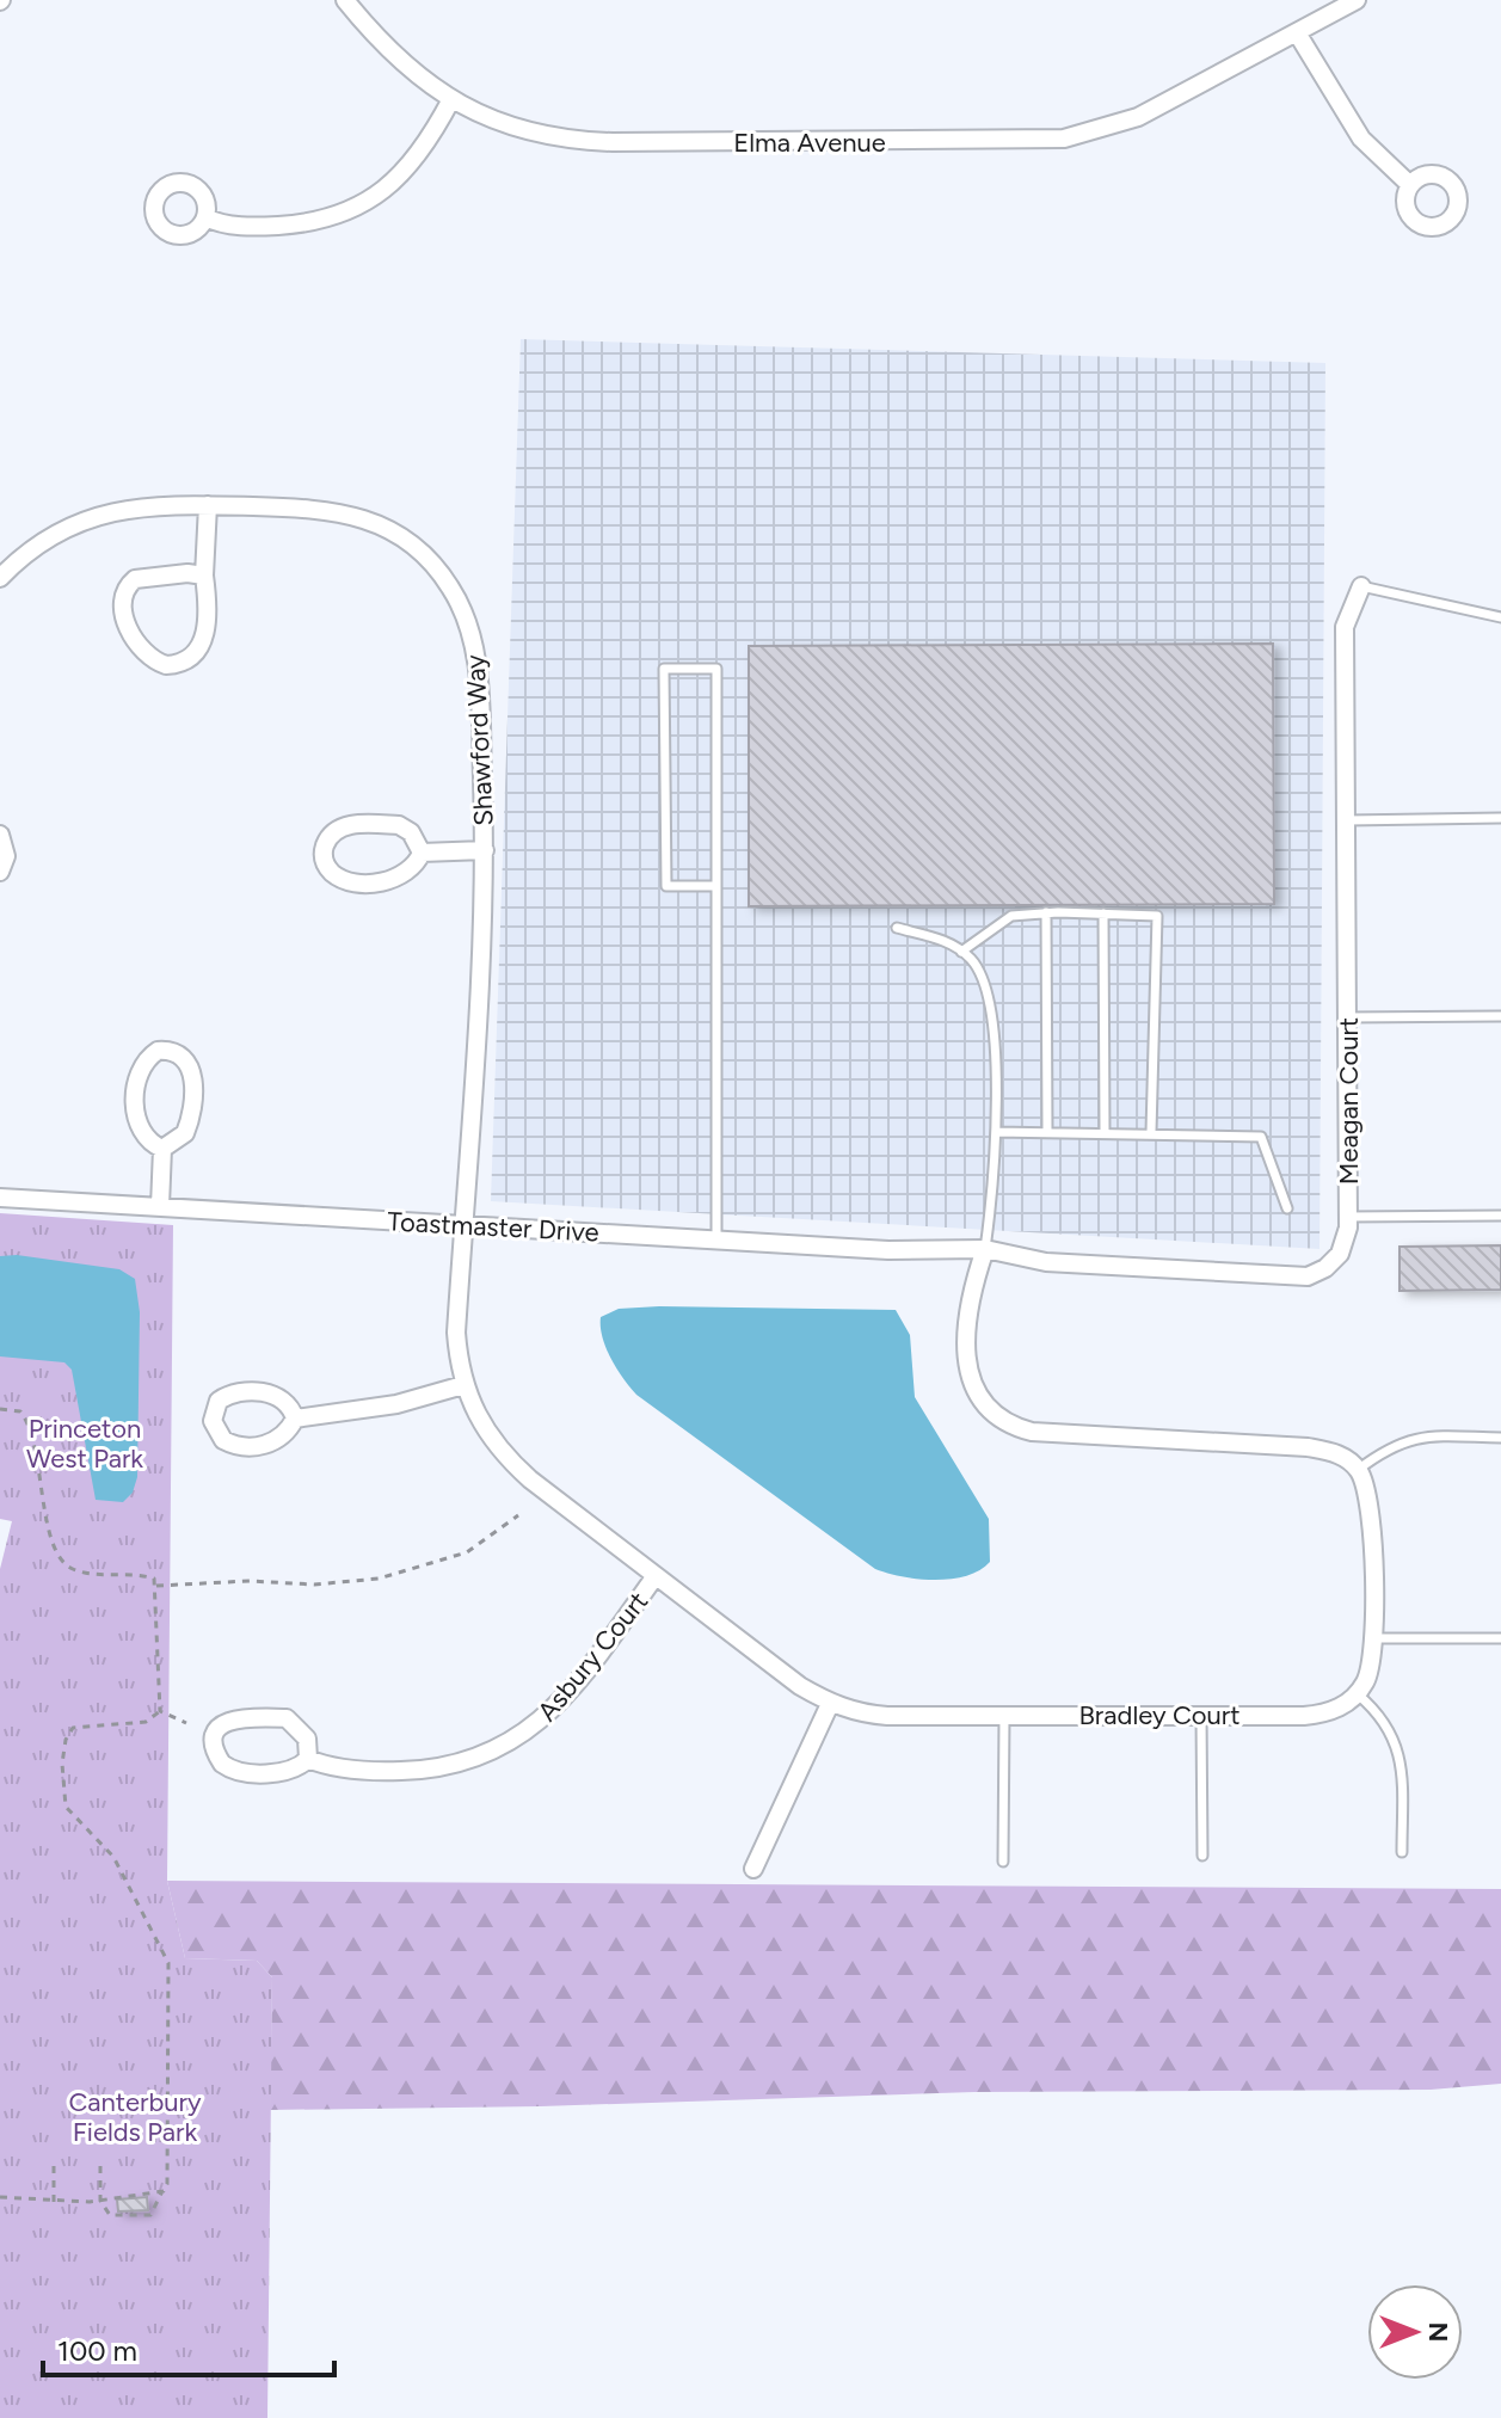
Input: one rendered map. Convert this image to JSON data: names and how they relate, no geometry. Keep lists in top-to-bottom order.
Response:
{
  "streets": {
    "street": [
      "Elma Avenue",
      "Shawford Way",
      "Meagan Court",
      "Toastmaster Drive",
      "Asbury Court",
      "Bradley Court"
    ]
  },
  "crossings": [
    ["Shawford Way", "Toastmaster Drive"],
    ["Shawford Way", "Bradley Court"],
    ["Meagan Court", "Toastmaster Drive"],
    ["Toastmaster Drive", "Bradley Court"],
    ["Asbury Court", "Bradley Court"]
  ],
  "parks": ["Princeton West Park", "Canterbury Fields Park"],
  "scale_bar": "100 m",
  "north": "right"
}
